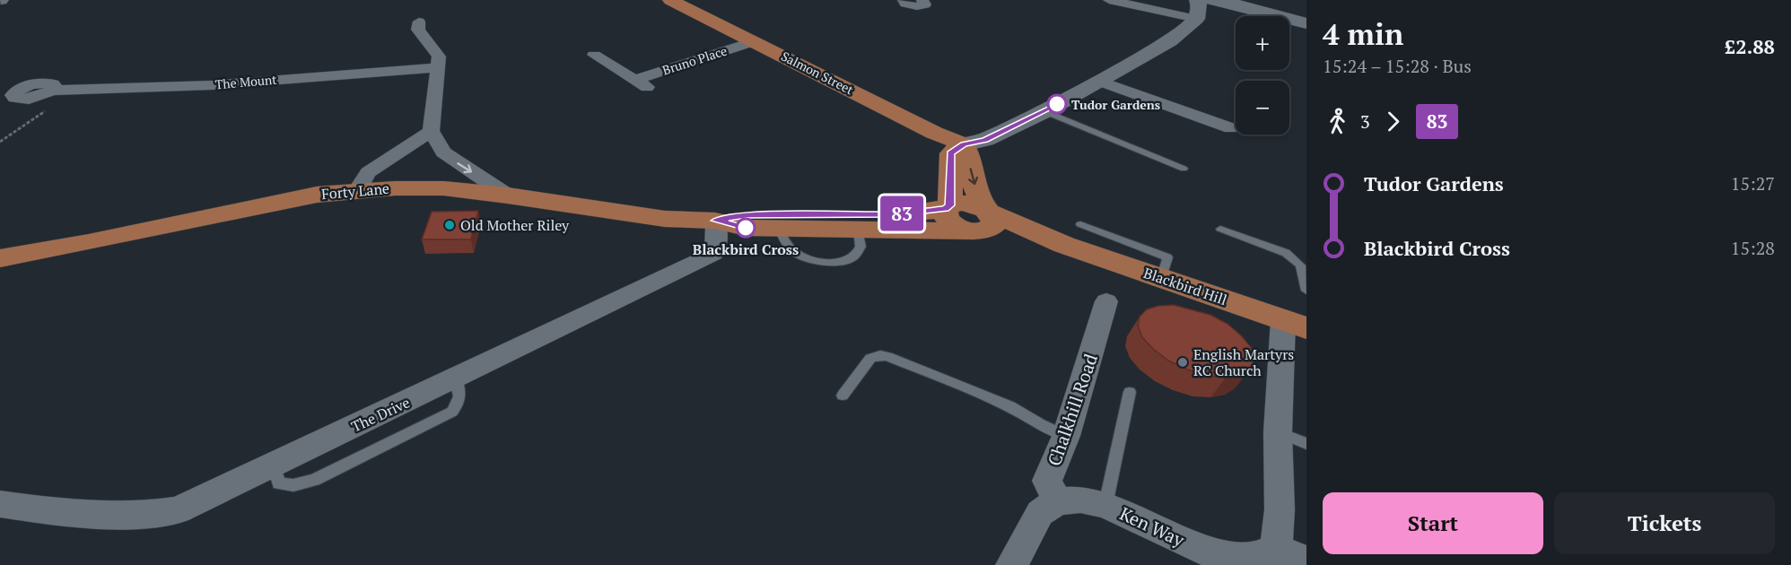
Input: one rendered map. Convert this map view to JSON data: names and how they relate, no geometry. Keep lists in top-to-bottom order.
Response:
{
  "streets": {
    "main road": ["Salmon Street", "Forty Lane", "Blackbird Hill"],
    "street": [
      "Bruno Place",
      "The Mount",
      "Chalkhill Road",
      "The Drive",
      "Ken Way"
    ]
  },
  "crossings": [
    ["Bruno Place", "Salmon Street"],
    ["Forty Lane", "Blackbird Hill"],
    ["Forty Lane", "The Drive"],
    ["Chalkhill Road", "Ken Way"]
  ],
  "places": [
    "Tudor Gardens",
    "Old Mother Riley",
    "Blackbird Cross",
    "English Martyrs RC Church"
  ],
  "lines": ["bus line 83"],
  "page": {
    "on_map": "83",
    "heading": ["4 min", "15:24 – 15:28 · Bus", "£2.88"],
    "map_buttons": ["+", "−"],
    "legs": ["3", "83"],
    "list": [
      {
        "name": "Tudor Gardens",
        "value": "15:27"
      },
      {
        "name": "Blackbird Cross",
        "value": "15:28"
      }
    ],
    "buttons": ["Start", "Tickets"]
  }
}
